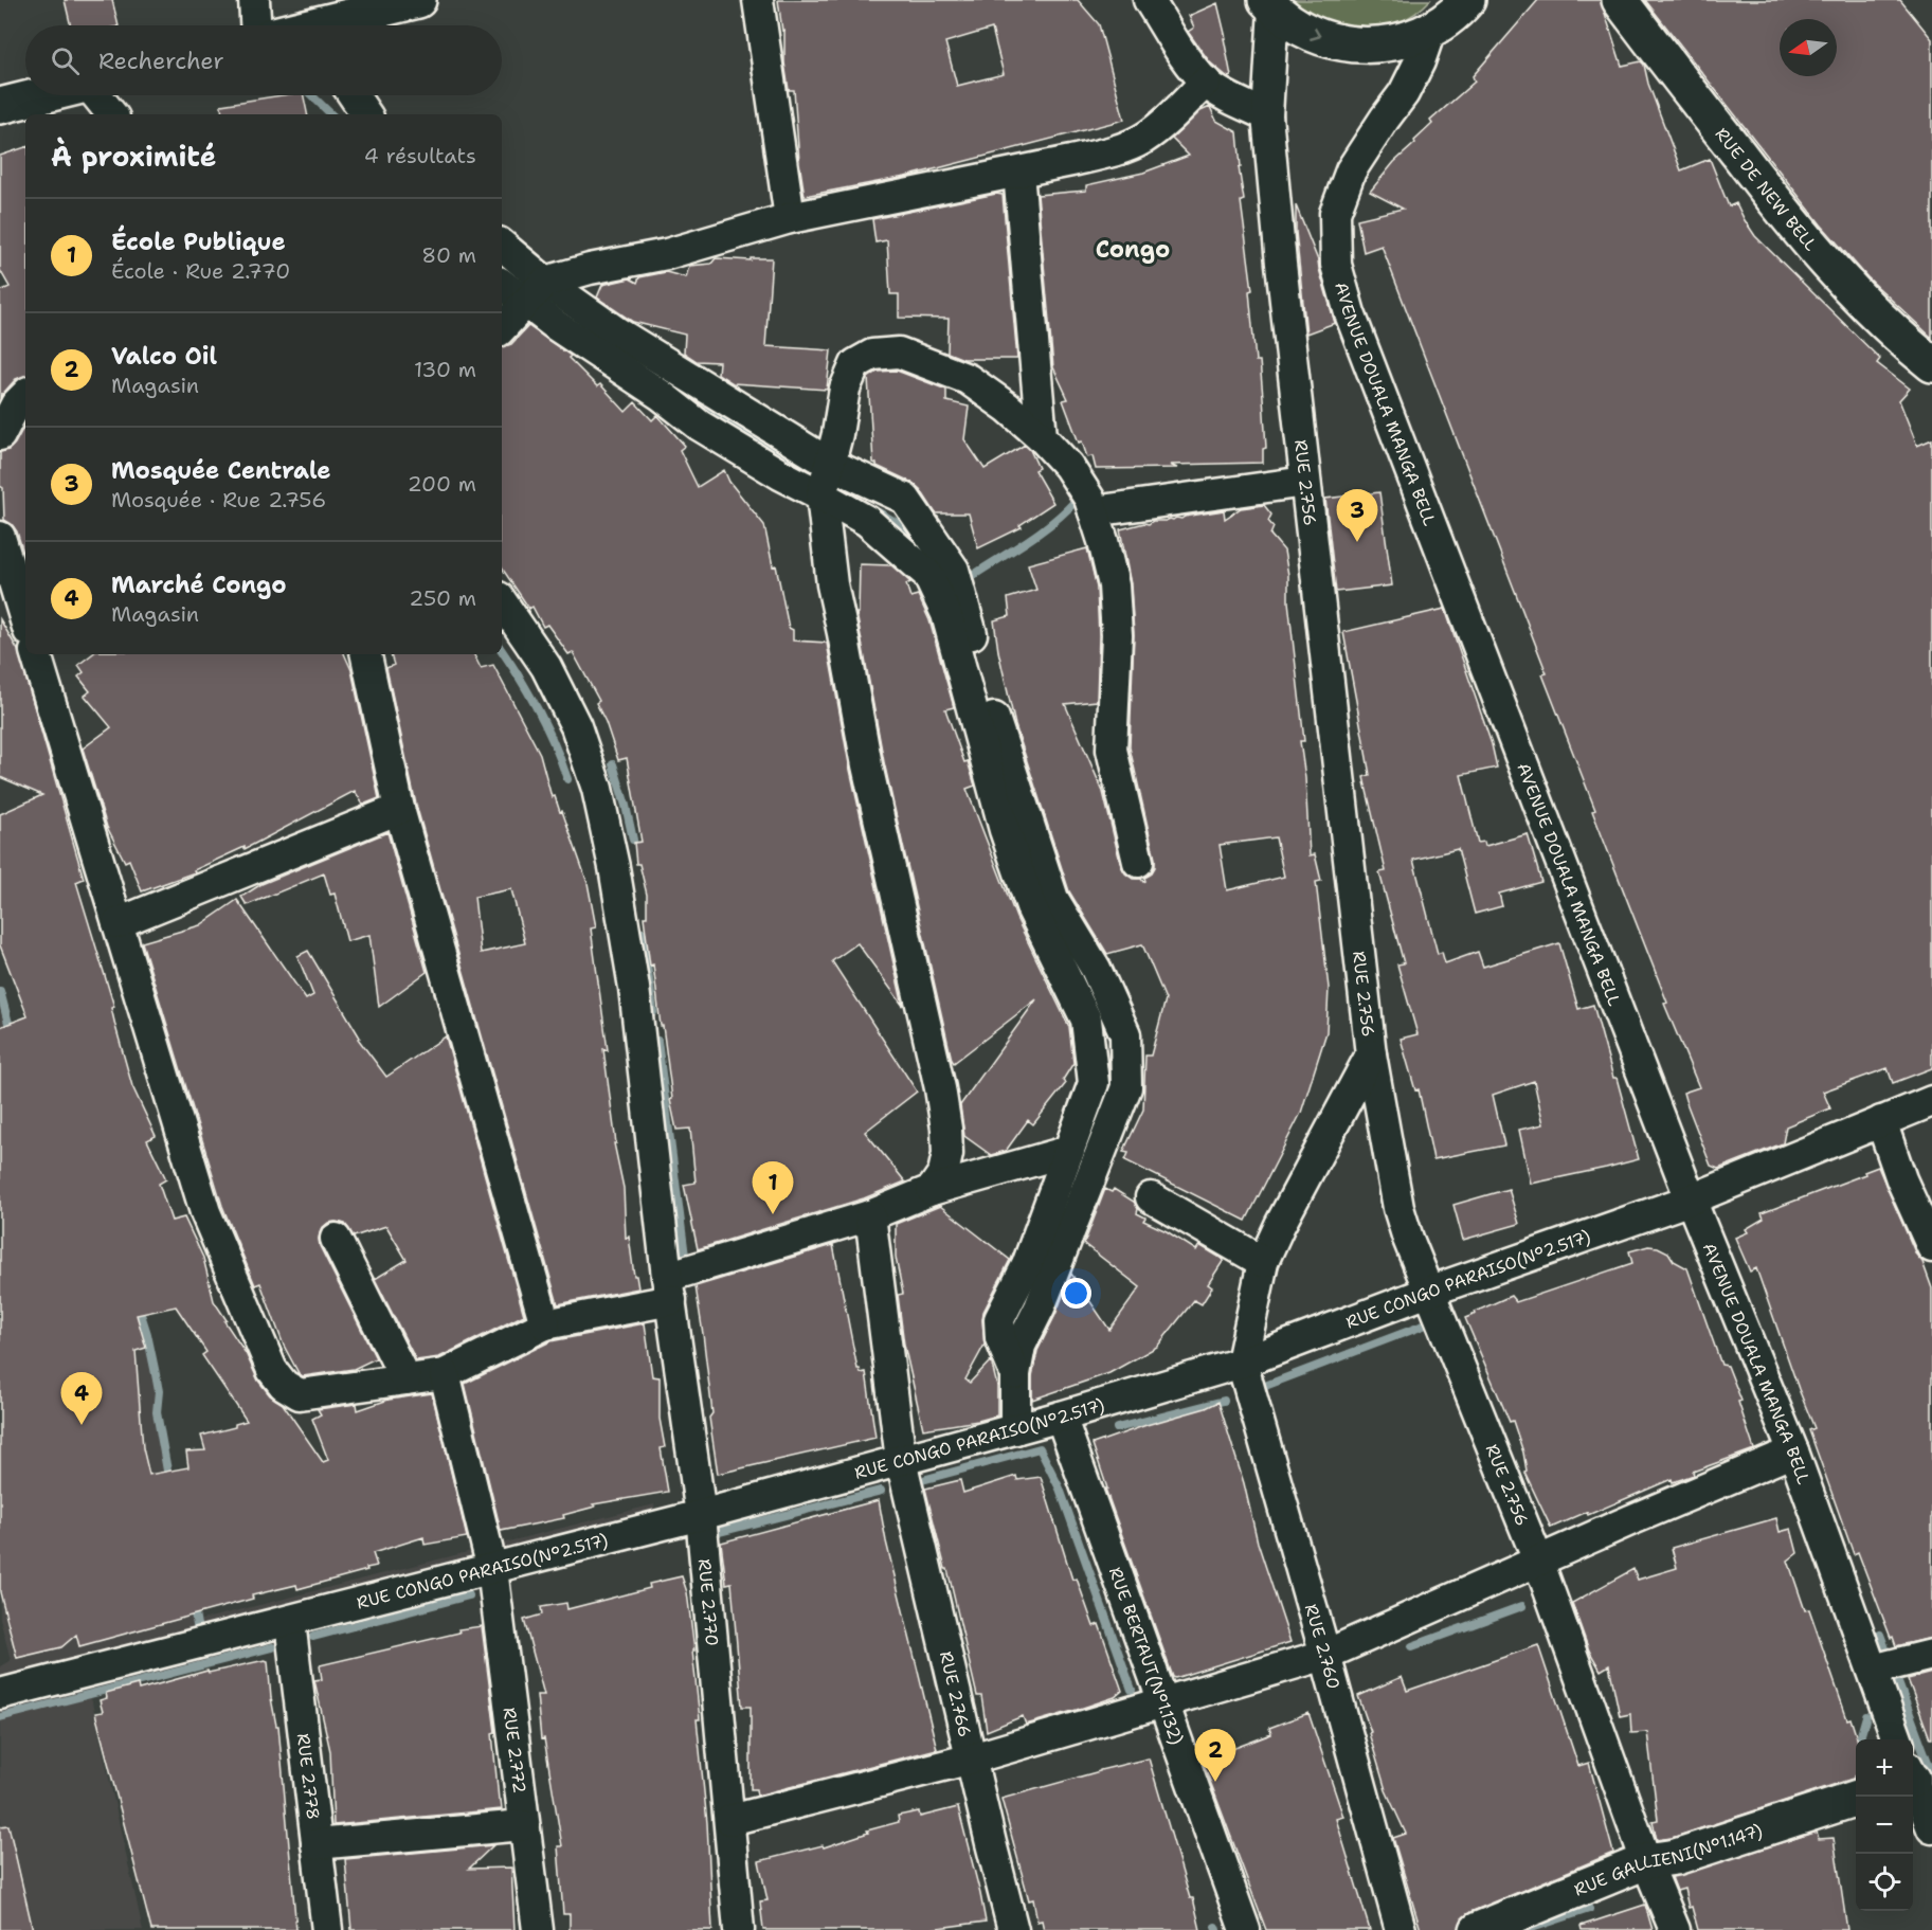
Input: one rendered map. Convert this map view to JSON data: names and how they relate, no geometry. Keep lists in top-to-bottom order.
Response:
{
  "streets": {
    "main road": ["RUE DE NEW BELL", "RUE GALLIENI(N°1.147)"],
    "street": [
      "AVENUE DOUALA MANGA BELL",
      "RUE 2.756",
      "RUE CONGO PARAISO(N°2.517)",
      "RUE 2.770",
      "RUE 2.760",
      "RUE BERTAUT(N°1.132)",
      "RUE 2.766",
      "RUE 2.772",
      "RUE 2.778"
    ]
  },
  "crossings": [
    ["AVENUE DOUALA MANGA BELL", "RUE CONGO PARAISO(N°2.517)"],
    ["RUE 2.756", "RUE CONGO PARAISO(N°2.517)"],
    ["RUE 2.756", "RUE GALLIENI(N°1.147)"],
    ["RUE CONGO PARAISO(N°2.517)", "RUE 2.770"],
    ["RUE CONGO PARAISO(N°2.517)", "RUE 2.760"],
    ["RUE CONGO PARAISO(N°2.517)", "RUE BERTAUT(N°1.132)"],
    ["RUE CONGO PARAISO(N°2.517)", "RUE 2.766"],
    ["RUE CONGO PARAISO(N°2.517)", "RUE 2.772"],
    ["RUE CONGO PARAISO(N°2.517)", "RUE 2.778"]
  ],
  "districts": ["Congo"],
  "north": "left",
  "page": {
    "search": "Rechercher",
    "heading": ["À proximité", "4 résultats"],
    "list": [
      {
        "mark": "1",
        "name": "École Publique",
        "note": "École · Rue 2.770",
        "value": "80 m"
      },
      {
        "mark": "2",
        "name": "Valco Oil",
        "note": "Magasin",
        "value": "130 m"
      },
      {
        "mark": "3",
        "name": "Mosquée Centrale",
        "note": "Mosquée · Rue 2.756",
        "value": "200 m"
      },
      {
        "mark": "4",
        "name": "Marché Congo",
        "note": "Magasin",
        "value": "250 m"
      }
    ],
    "pins": [
      "3",
      "1",
      "4",
      "2"
    ],
    "map_buttons": ["+", "−"]
  }
}
